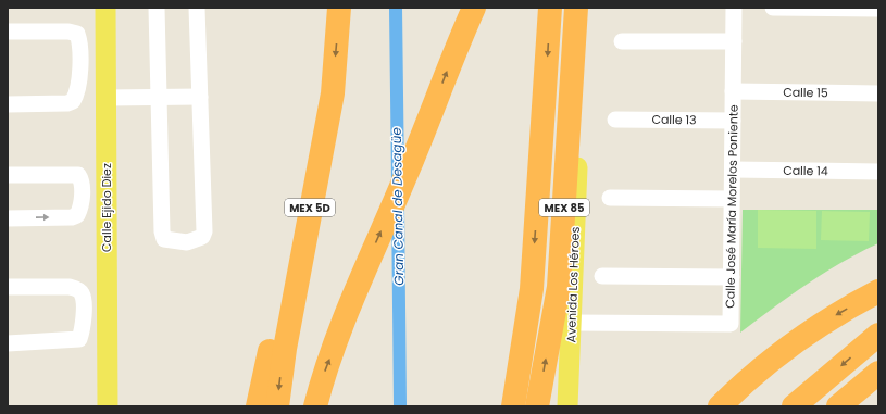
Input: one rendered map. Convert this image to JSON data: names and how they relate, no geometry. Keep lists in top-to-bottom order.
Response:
{
  "streets": {
    "highway": ["MEX 5D", "MEX 85"],
    "main road": ["Calle Ejido Diez", "Avenida Los Héroes"],
    "street": [
      "Calle 15",
      "Calle 13",
      "Calle 14",
      "Calle José María Morelos Poniente"
    ]
  },
  "crossings": [
    ["Calle 15", "Calle José María Morelos Poniente"],
    ["Calle 13", "Calle José María Morelos Poniente"],
    ["Calle 14", "Calle José María Morelos Poniente"],
    ["Calle José María Morelos Poniente", "Avenida Los Héroes"]
  ],
  "water": ["Gran Canal de Desagüe"]
}
